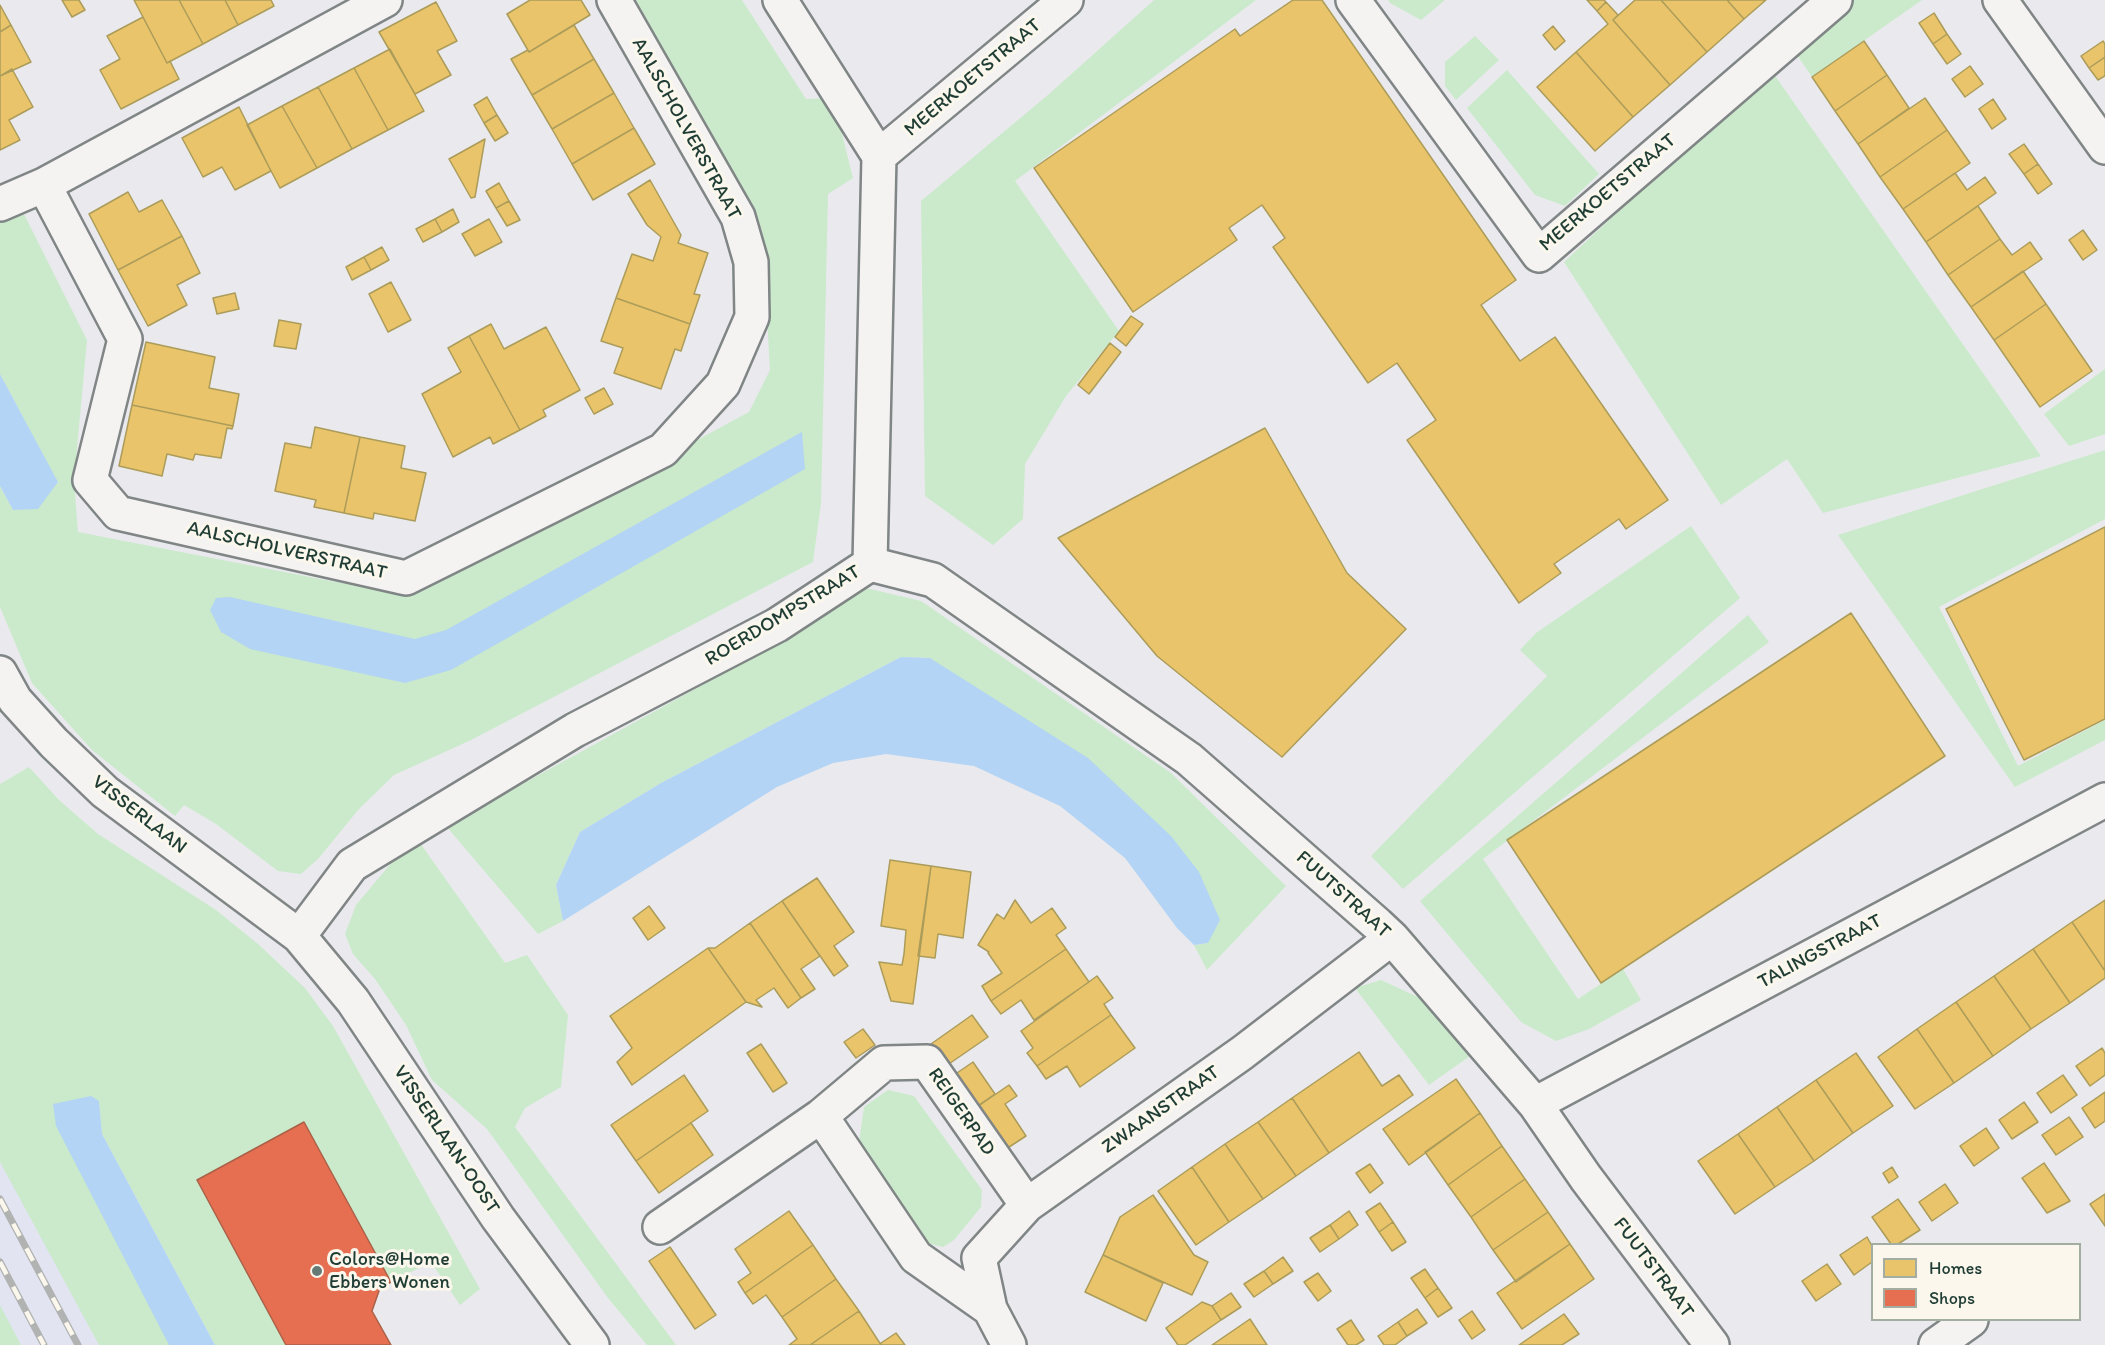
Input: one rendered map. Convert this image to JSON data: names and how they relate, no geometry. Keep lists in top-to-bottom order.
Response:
{
  "streets": {
    "street": [
      "MEERKOETSTRAAT",
      "AALSCHOLVERSTRAAT",
      "ROERDOMPSTRAAT",
      "VISSERLAAN",
      "FUUTSTRAAT",
      "TALINGSTRAAT",
      "ZWAANSTRAAT",
      "REIGERPAD",
      "VISSERLAAN-OOST"
    ]
  },
  "crossings": [
    ["MEERKOETSTRAAT", "ROERDOMPSTRAAT"],
    ["ROERDOMPSTRAAT", "VISSERLAAN"],
    ["ROERDOMPSTRAAT", "FUUTSTRAAT"],
    ["ROERDOMPSTRAAT", "VISSERLAAN-OOST"],
    ["VISSERLAAN", "VISSERLAAN-OOST"],
    ["FUUTSTRAAT", "TALINGSTRAAT"],
    ["FUUTSTRAAT", "ZWAANSTRAAT"],
    ["ZWAANSTRAAT", "REIGERPAD"]
  ],
  "places": ["Colors@Home Ebbers Wonen"],
  "legend": ["Homes", "Shops"]
}
